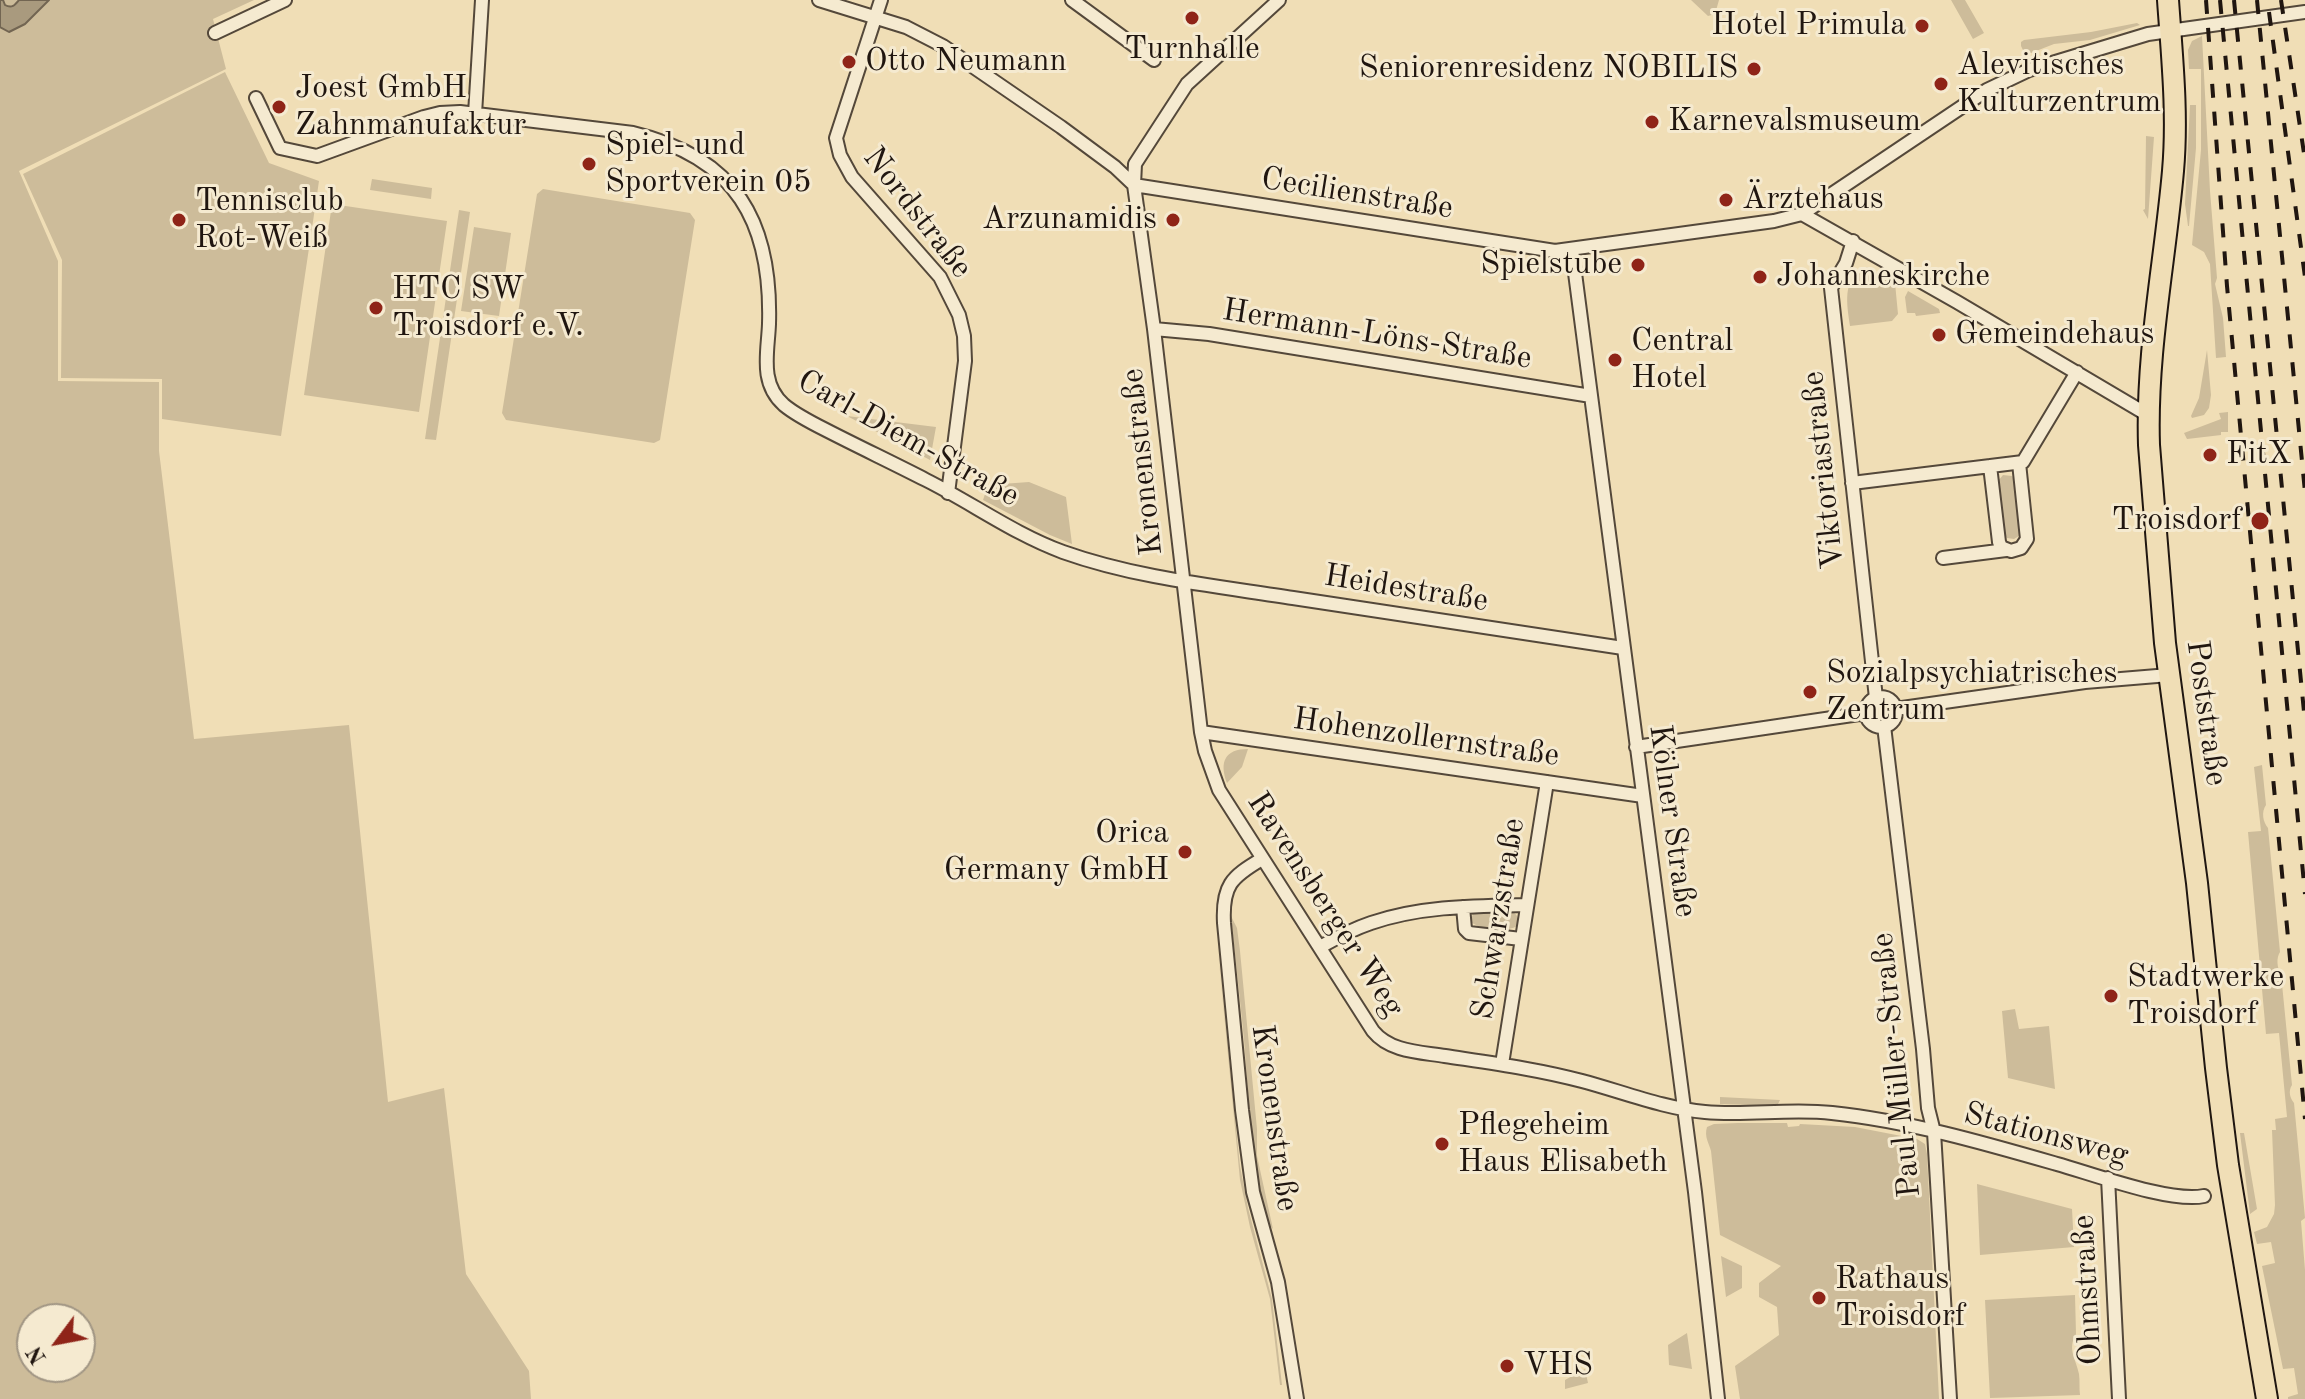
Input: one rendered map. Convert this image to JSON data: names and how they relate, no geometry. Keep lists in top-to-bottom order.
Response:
{
  "streets": {
    "main road": ["Poststraße"],
    "street": [
      "Cecilienstraße",
      "Nordstraße",
      "Hermann-Löns-Straße",
      "Carl-Diem-Straße",
      "Kronenstraße",
      "Viktoriastraße",
      "Heidestraße",
      "Hohenzollernstraße",
      "Kölner Straße",
      "Ravensberger Weg",
      "Schwarzstraße",
      "Paul-Müller-Straße",
      "Stationsweg",
      "Ohmstraße"
    ]
  },
  "crossings": [
    ["Cecilienstraße", "Kronenstraße"],
    ["Cecilienstraße", "Kölner Straße"],
    ["Nordstraße", "Carl-Diem-Straße"],
    ["Hermann-Löns-Straße", "Kronenstraße"],
    ["Hermann-Löns-Straße", "Kölner Straße"],
    ["Carl-Diem-Straße", "Kronenstraße"],
    ["Carl-Diem-Straße", "Heidestraße"],
    ["Kronenstraße", "Heidestraße"],
    ["Kronenstraße", "Hohenzollernstraße"],
    ["Kronenstraße", "Ravensberger Weg"],
    ["Viktoriastraße", "Paul-Müller-Straße"],
    ["Heidestraße", "Kölner Straße"],
    ["Hohenzollernstraße", "Kölner Straße"],
    ["Hohenzollernstraße", "Ravensberger Weg"],
    ["Hohenzollernstraße", "Schwarzstraße"],
    ["Kölner Straße", "Ravensberger Weg"],
    ["Kölner Straße", "Stationsweg"],
    ["Ravensberger Weg", "Schwarzstraße"],
    ["Ravensberger Weg", "Stationsweg"],
    ["Paul-Müller-Straße", "Stationsweg"],
    ["Stationsweg", "Ohmstraße"]
  ],
  "places": [
    "Turnhalle",
    "Hotel Primula",
    "Otto Neumann",
    "Seniorenresidenz NOBILIS",
    "Alevitisches Kulturzentrum",
    "Joest GmbH Zahnmanufaktur",
    "Karnevalsmuseum",
    "Spiel- und Sportverein 05",
    "Ärztehaus",
    "Tennisclub Rot-Weiß",
    "Arzunamidis",
    "Spielstube",
    "Johanneskirche",
    "HTC SW Troisdorf e.V.",
    "Gemeindehaus",
    "Central Hotel",
    "FitX",
    "Troisdorf",
    "Sozialpsychiatrisches Zentrum",
    "Orica Germany GmbH",
    "Stadtwerke Troisdorf",
    "Pflegeheim Haus Elisabeth",
    "Rathaus Troisdorf",
    "VHS"
  ],
  "north": "bottom left"
}
